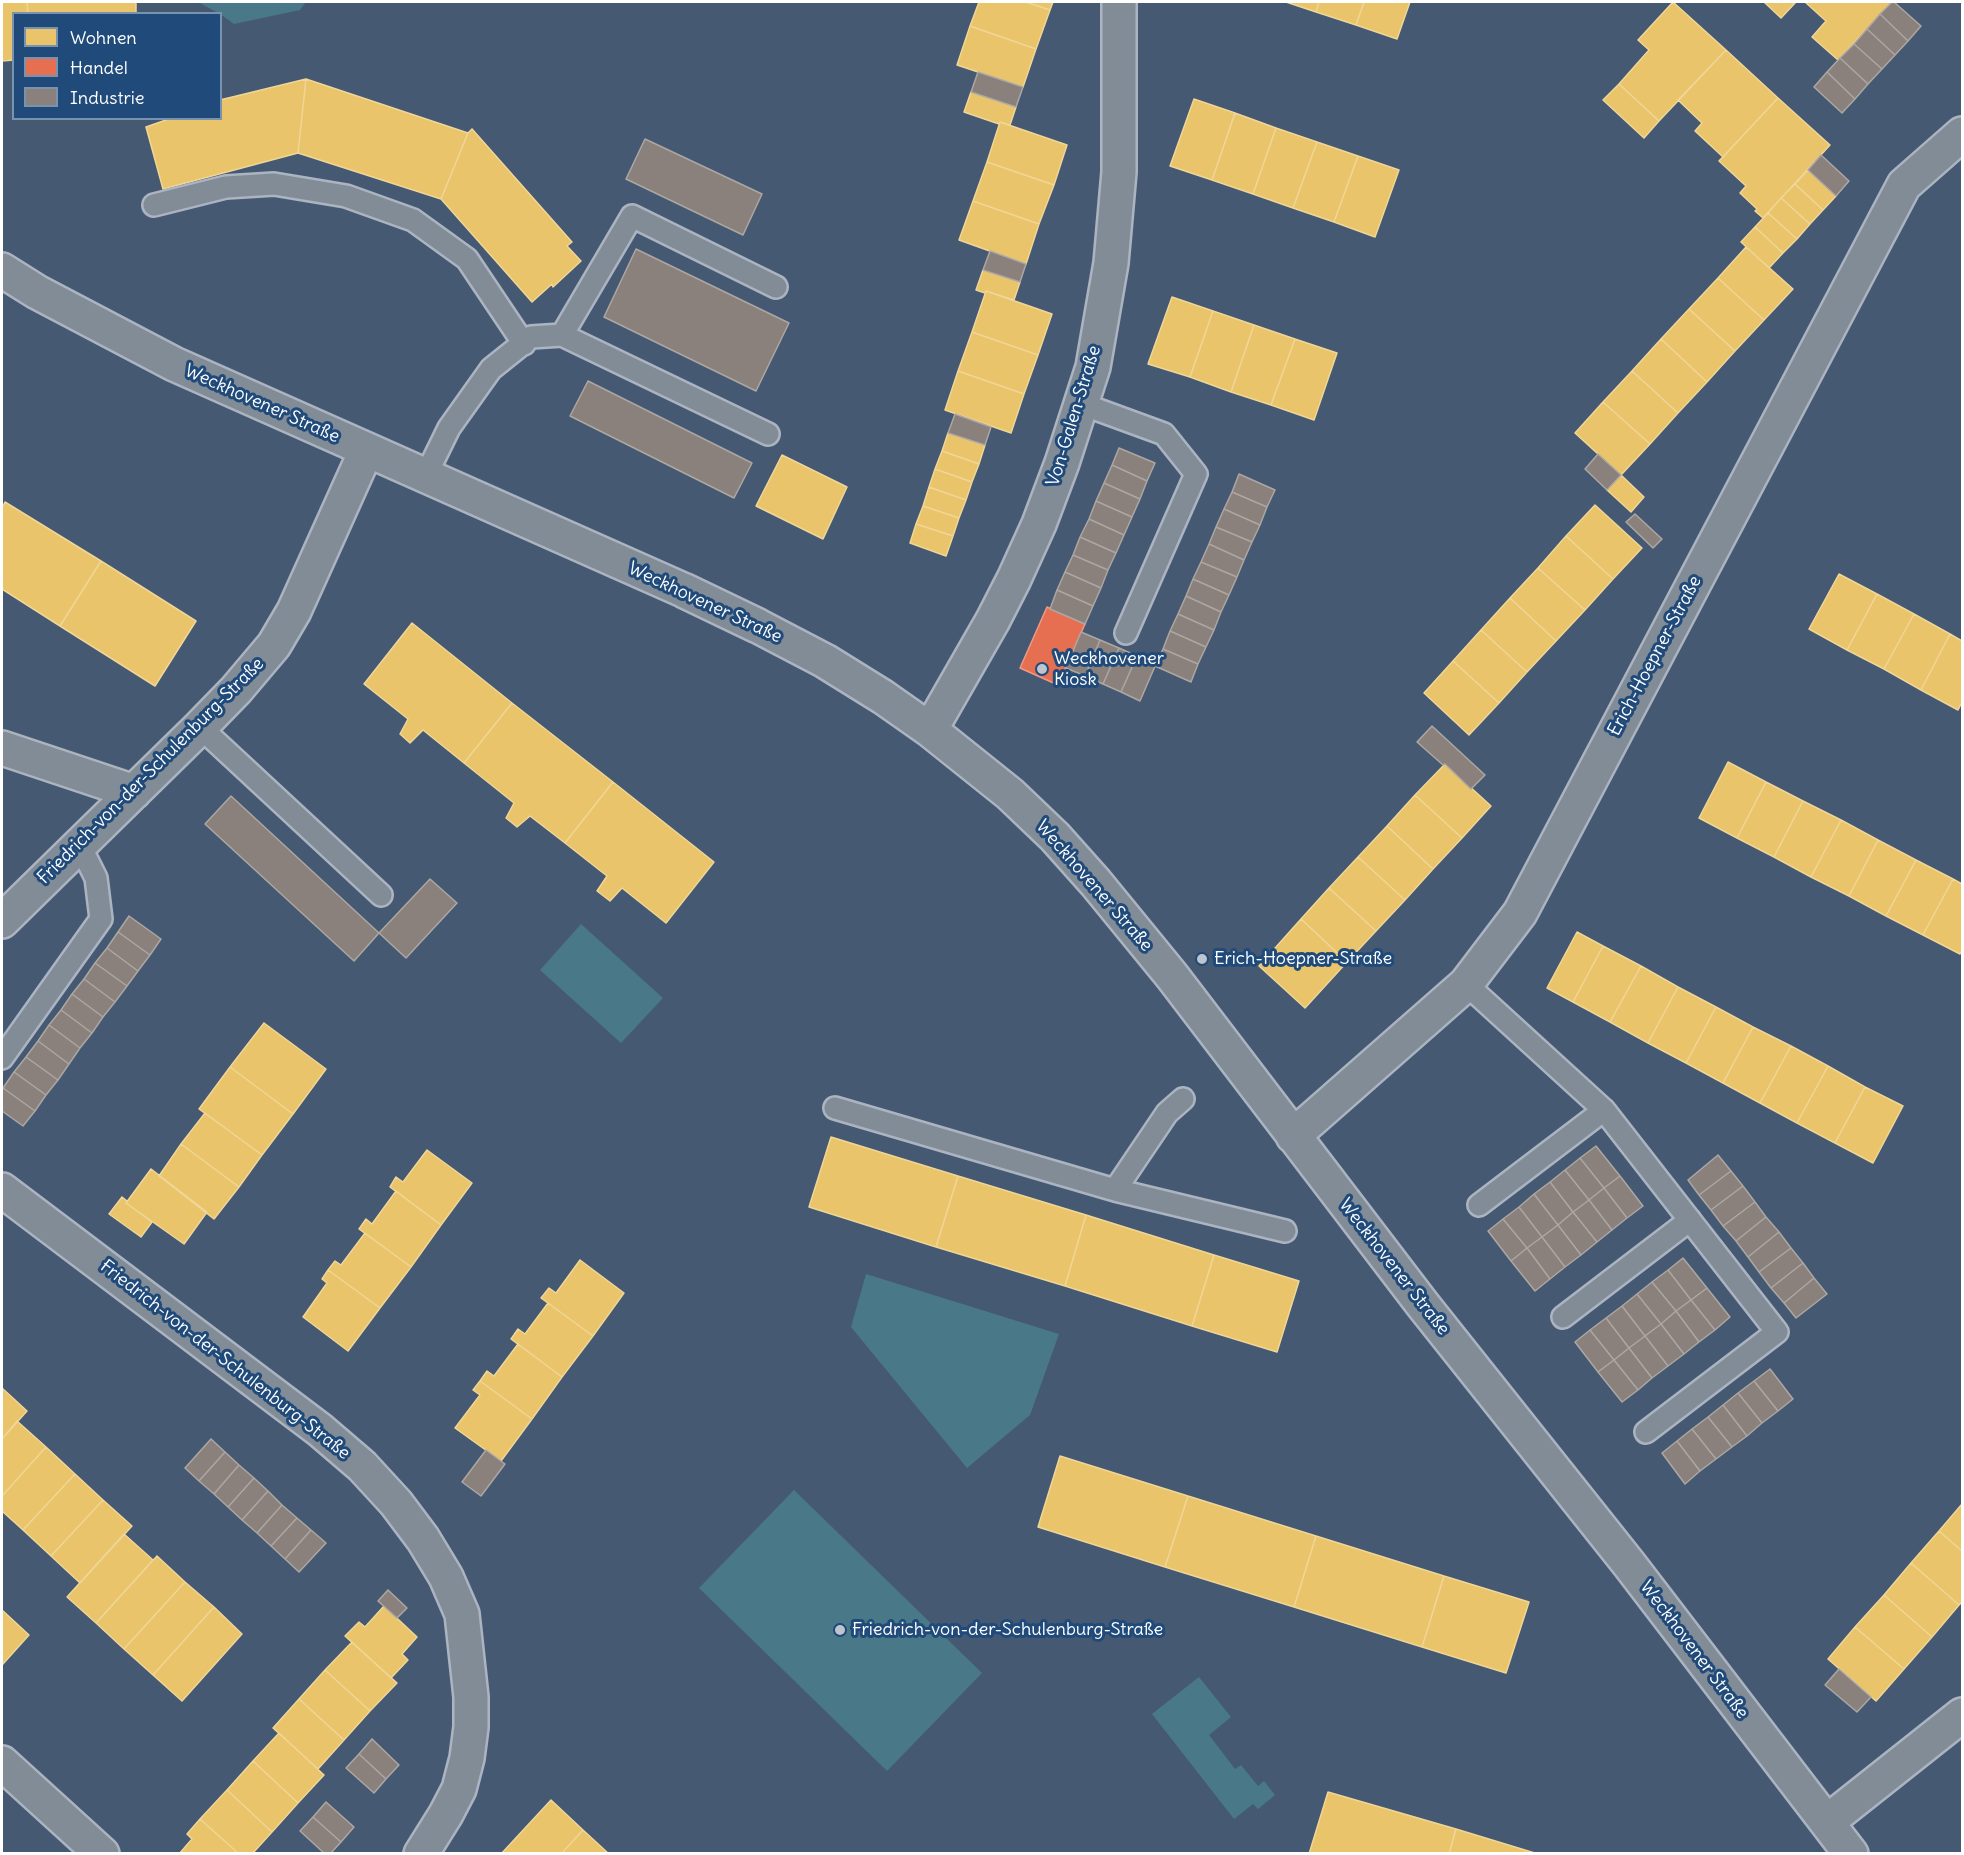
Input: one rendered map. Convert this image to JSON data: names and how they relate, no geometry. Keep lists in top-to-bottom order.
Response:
{
  "streets": {
    "street": [
      "Weckhovener Straße",
      "Von-Galen-Straße",
      "Erich-Hoepner-Straße",
      "Friedrich-von-der-Schulenburg-Straße"
    ]
  },
  "crossings": [
    ["Weckhovener Straße", "Von-Galen-Straße"],
    ["Weckhovener Straße", "Erich-Hoepner-Straße"],
    ["Weckhovener Straße", "Friedrich-von-der-Schulenburg-Straße"]
  ],
  "places": ["Weckhovener Kiosk", "Erich-Hoepner-Straße", "Friedrich-von-der-Schulenburg-Straße"],
  "legend": ["Wohnen", "Handel", "Industrie"]
}
